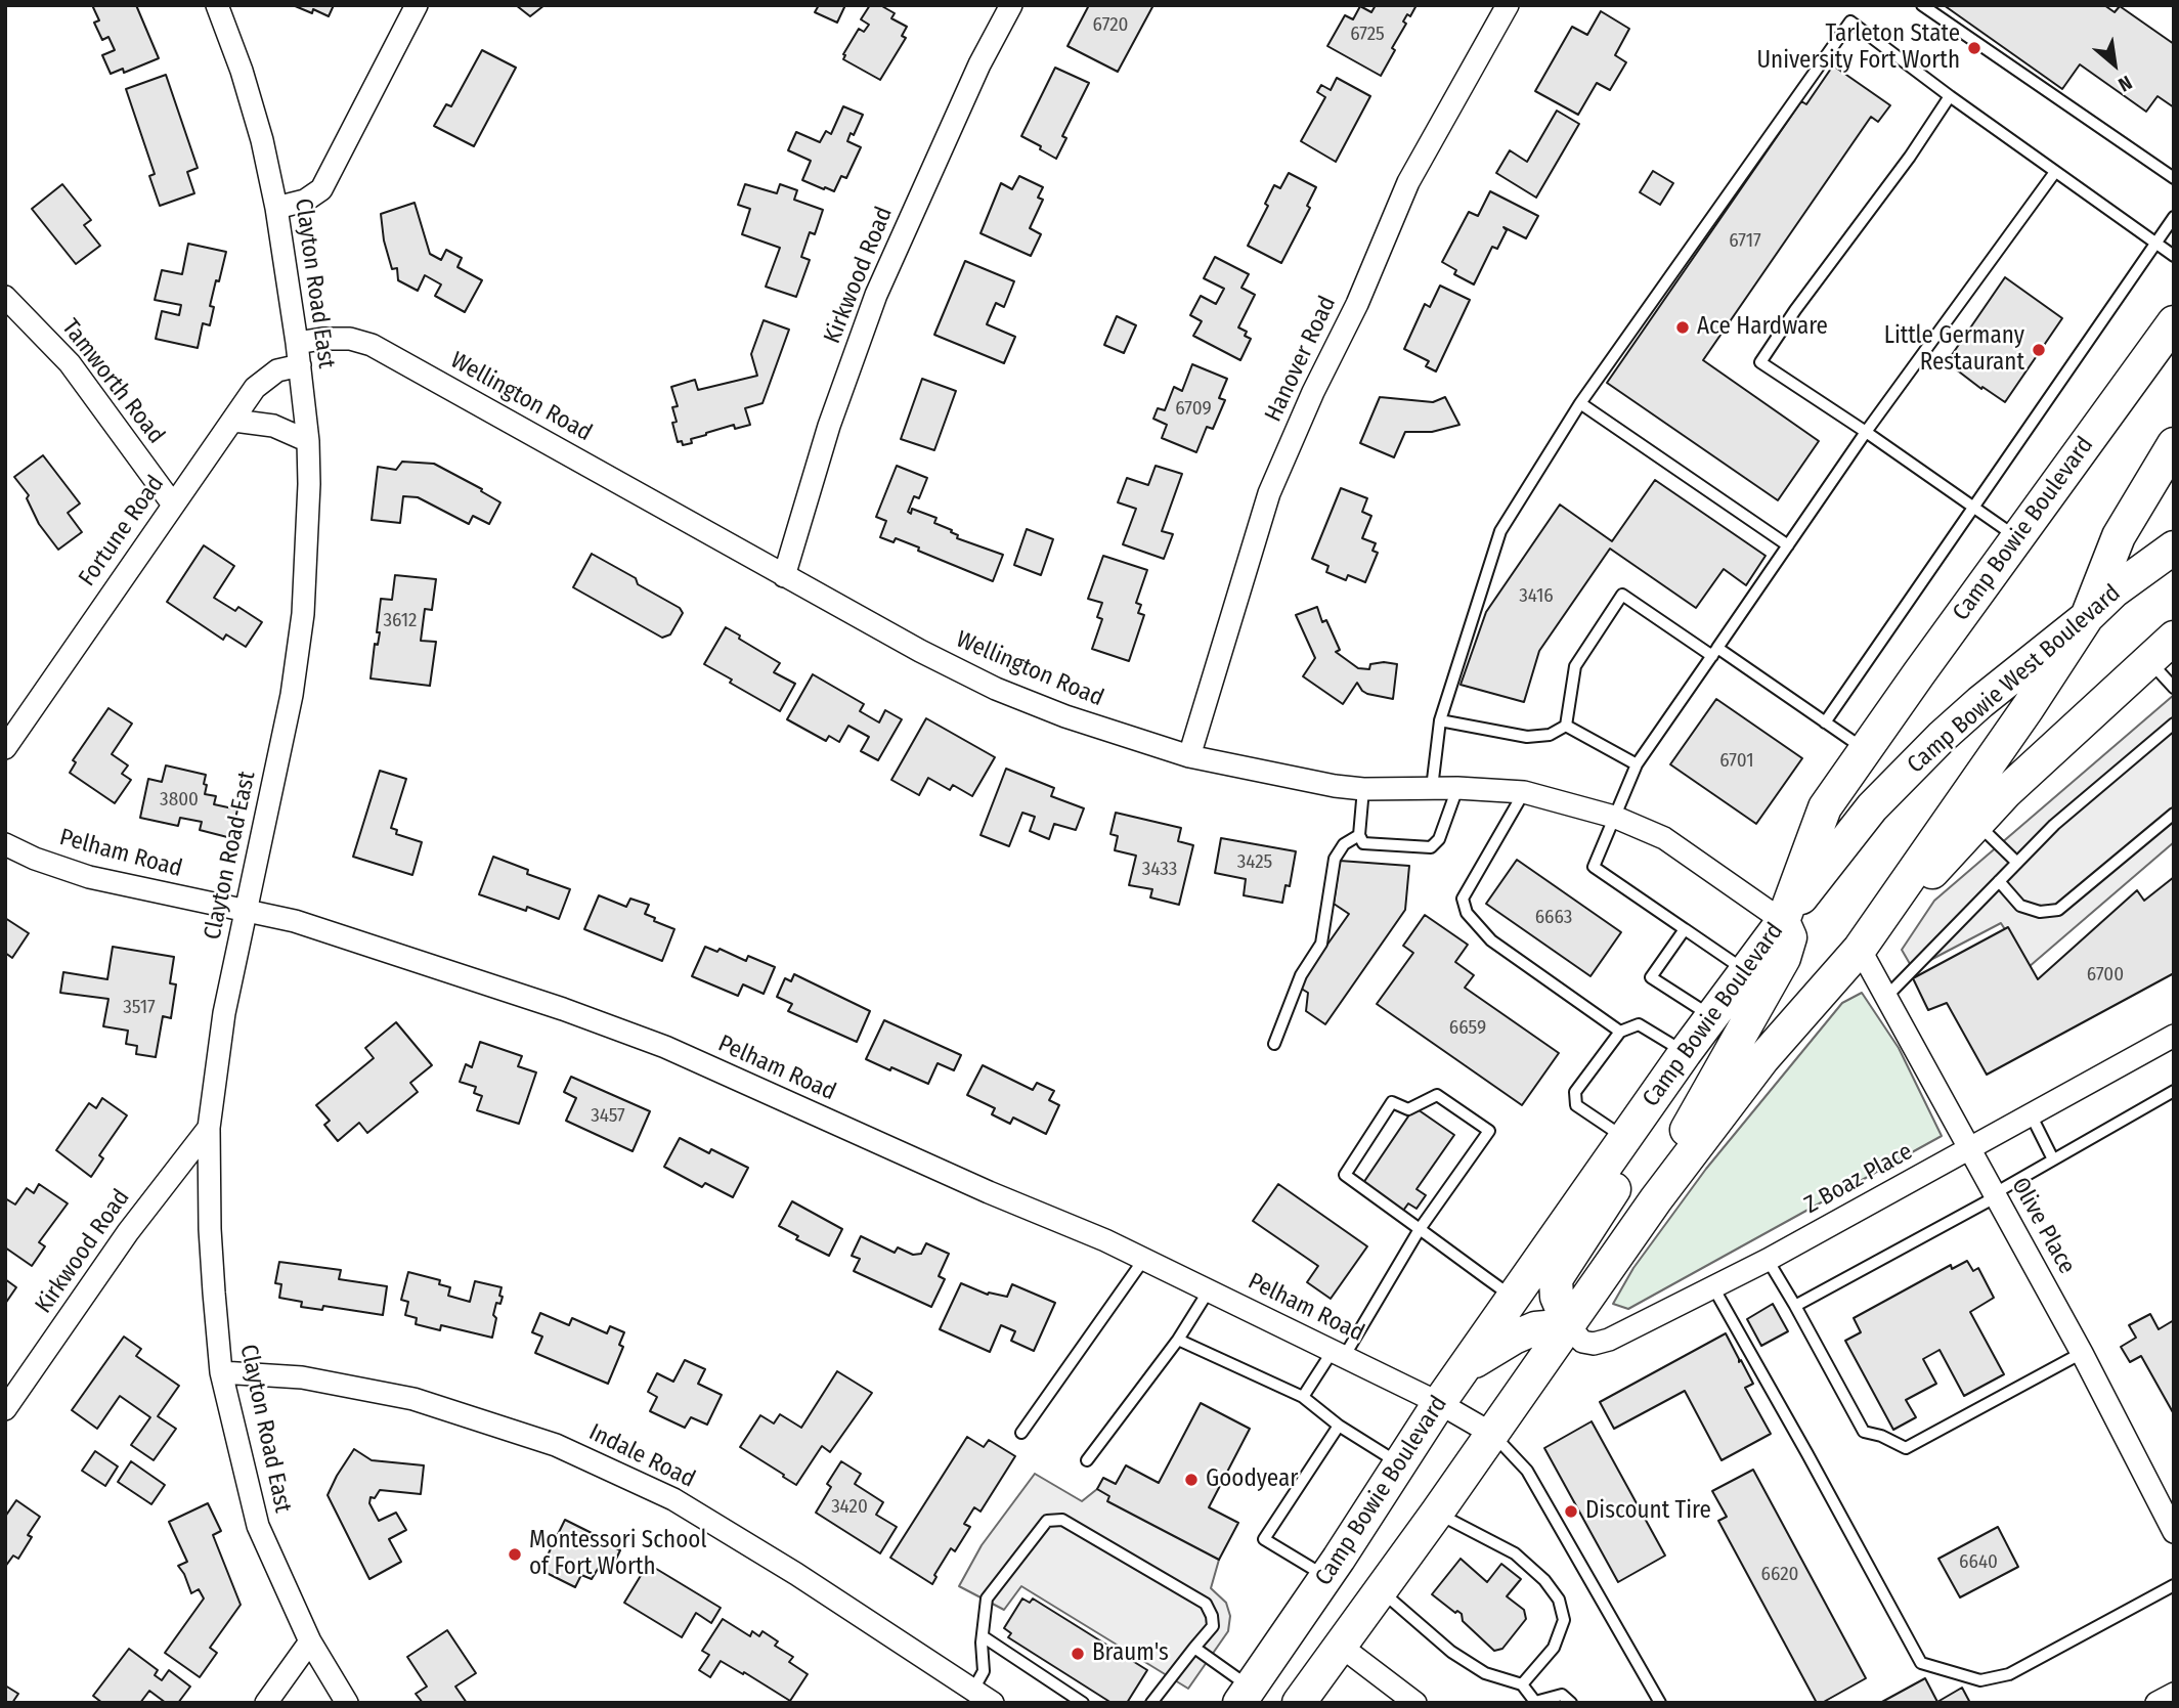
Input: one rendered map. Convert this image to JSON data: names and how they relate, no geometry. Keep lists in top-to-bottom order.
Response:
{
  "streets": {
    "main road": ["Camp Bowie Boulevard", "Camp Bowie West Boulevard"],
    "street": [
      "Kirkwood Road",
      "Clayton Road East",
      "Hanover Road",
      "Tamworth Road",
      "Wellington Road",
      "Fortune Road",
      "Pelham Road",
      "Z Boaz Place",
      "Olive Place",
      "Indale Road"
    ]
  },
  "crossings": [
    ["Kirkwood Road", "Clayton Road East"],
    ["Kirkwood Road", "Wellington Road"],
    ["Clayton Road East", "Wellington Road"],
    ["Clayton Road East", "Fortune Road"],
    ["Clayton Road East", "Pelham Road"],
    ["Clayton Road East", "Indale Road"],
    ["Hanover Road", "Wellington Road"],
    ["Tamworth Road", "Fortune Road"],
    ["Wellington Road", "Camp Bowie Boulevard"],
    ["Wellington Road", "Camp Bowie West Boulevard"],
    ["Camp Bowie Boulevard", "Camp Bowie West Boulevard"],
    ["Camp Bowie Boulevard", "Pelham Road"],
    ["Z Boaz Place", "Olive Place"]
  ],
  "places": [
    "Tarleton State University Fort Worth",
    "Ace Hardware",
    "Little Germany Restaurant",
    "Goodyear",
    "Discount Tire",
    "Montessori School of Fort Worth",
    "Braum's"
  ],
  "house_numbers": [
    "6720",
    "6725",
    "6717",
    "6709",
    "3416",
    "3612",
    "6701",
    "3800",
    "3425",
    "3433",
    "6663",
    "6700",
    "3517",
    "6659",
    "3457",
    "3420",
    "6640",
    "6620"
  ],
  "north": "bottom right"
}
